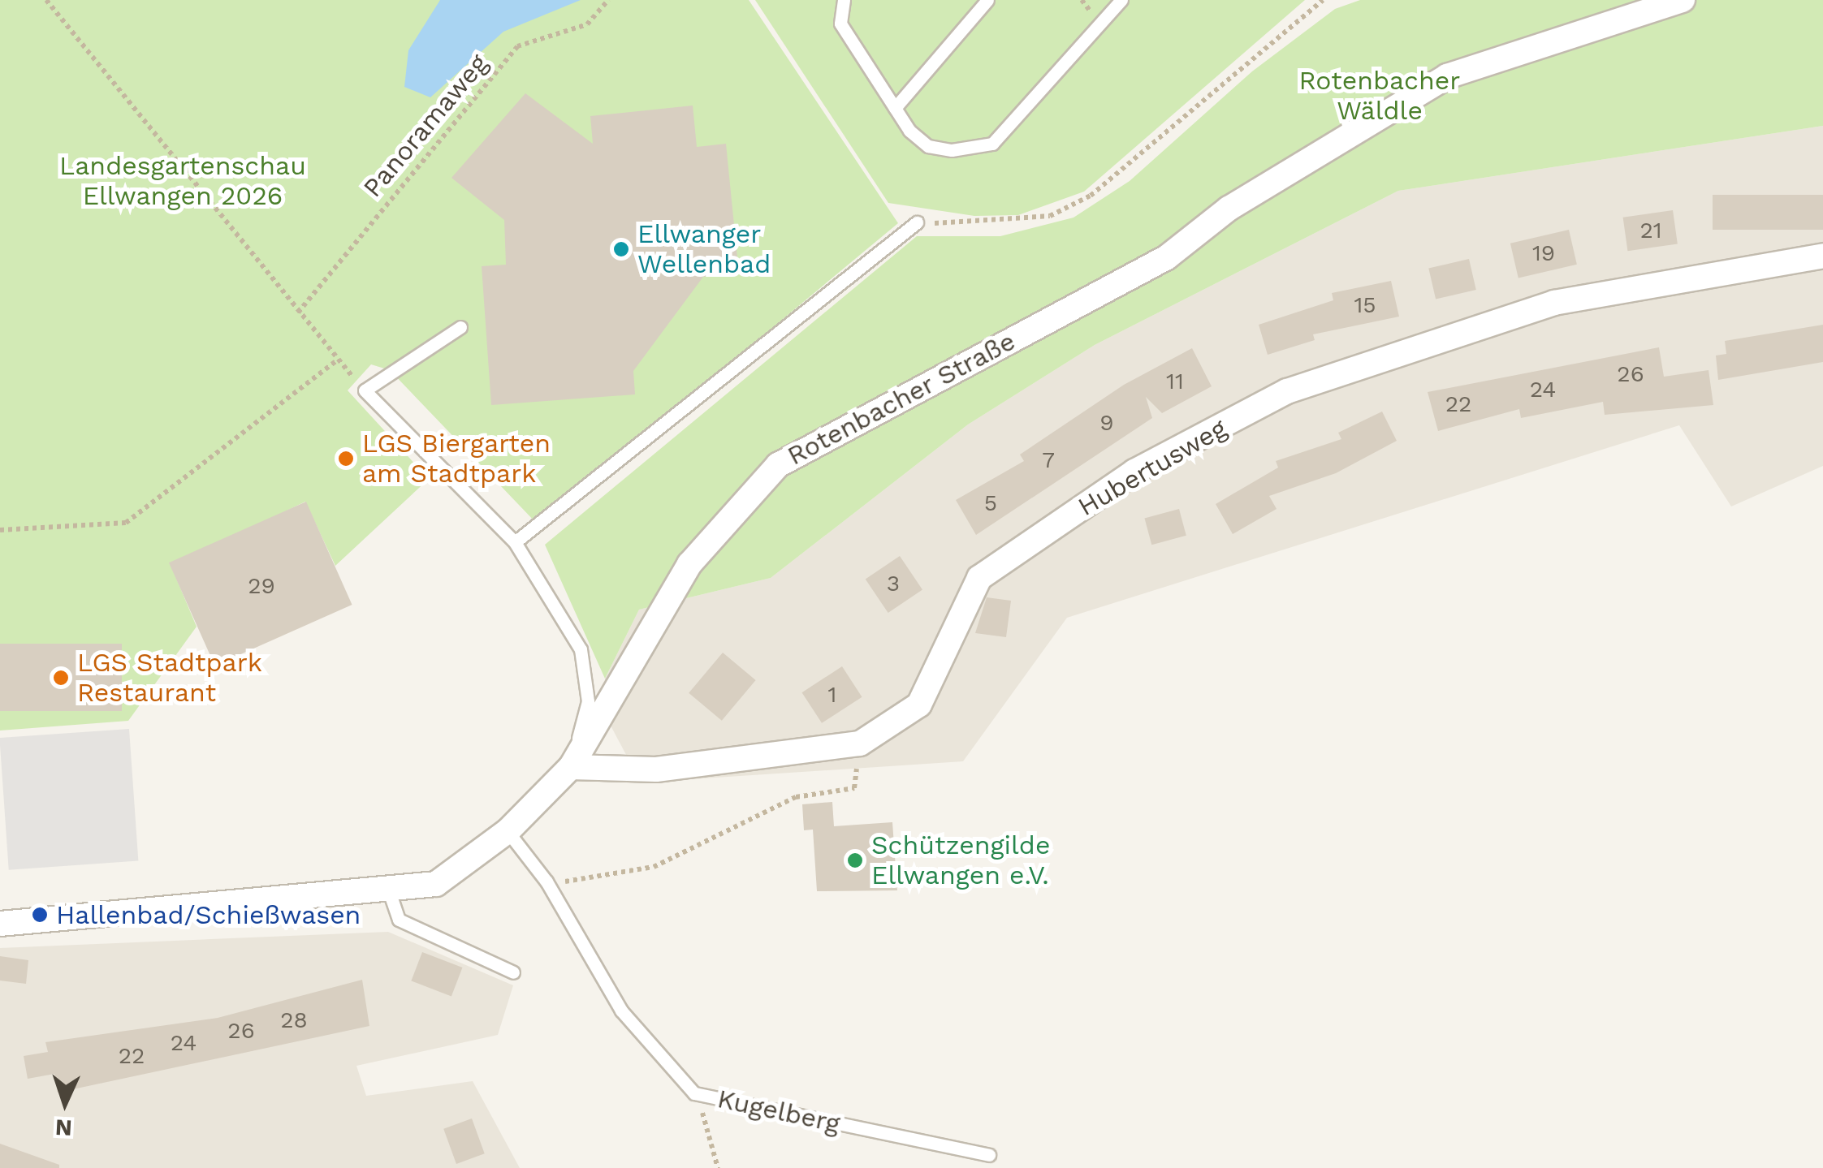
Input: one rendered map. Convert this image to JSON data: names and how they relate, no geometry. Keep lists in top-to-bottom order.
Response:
{
  "streets": {
    "street": ["Rotenbacher Straße", "Hubertusweg"],
    "lane": ["Kugelberg"],
    "path": ["Panoramaweg"]
  },
  "crossings": [
    ["Rotenbacher Straße", "Hubertusweg"],
    ["Rotenbacher Straße", "Kugelberg"]
  ],
  "parks": ["Rotenbacher Wäldle", "Landesgartenschau Ellwangen 2026"],
  "places": [
    "Ellwanger Wellenbad",
    "LGS Biergarten am Stadtpark",
    "LGS Stadtpark Restaurant",
    "Schützengilde Ellwangen e.V.",
    "Hallenbad/Schießwasen"
  ],
  "house_numbers": [
    "21",
    "19",
    "15",
    "26",
    "11",
    "24",
    "22",
    "9",
    "7",
    "5",
    "3",
    "29",
    "1",
    "28",
    "26",
    "24",
    "22"
  ],
  "north": "bottom"
}
